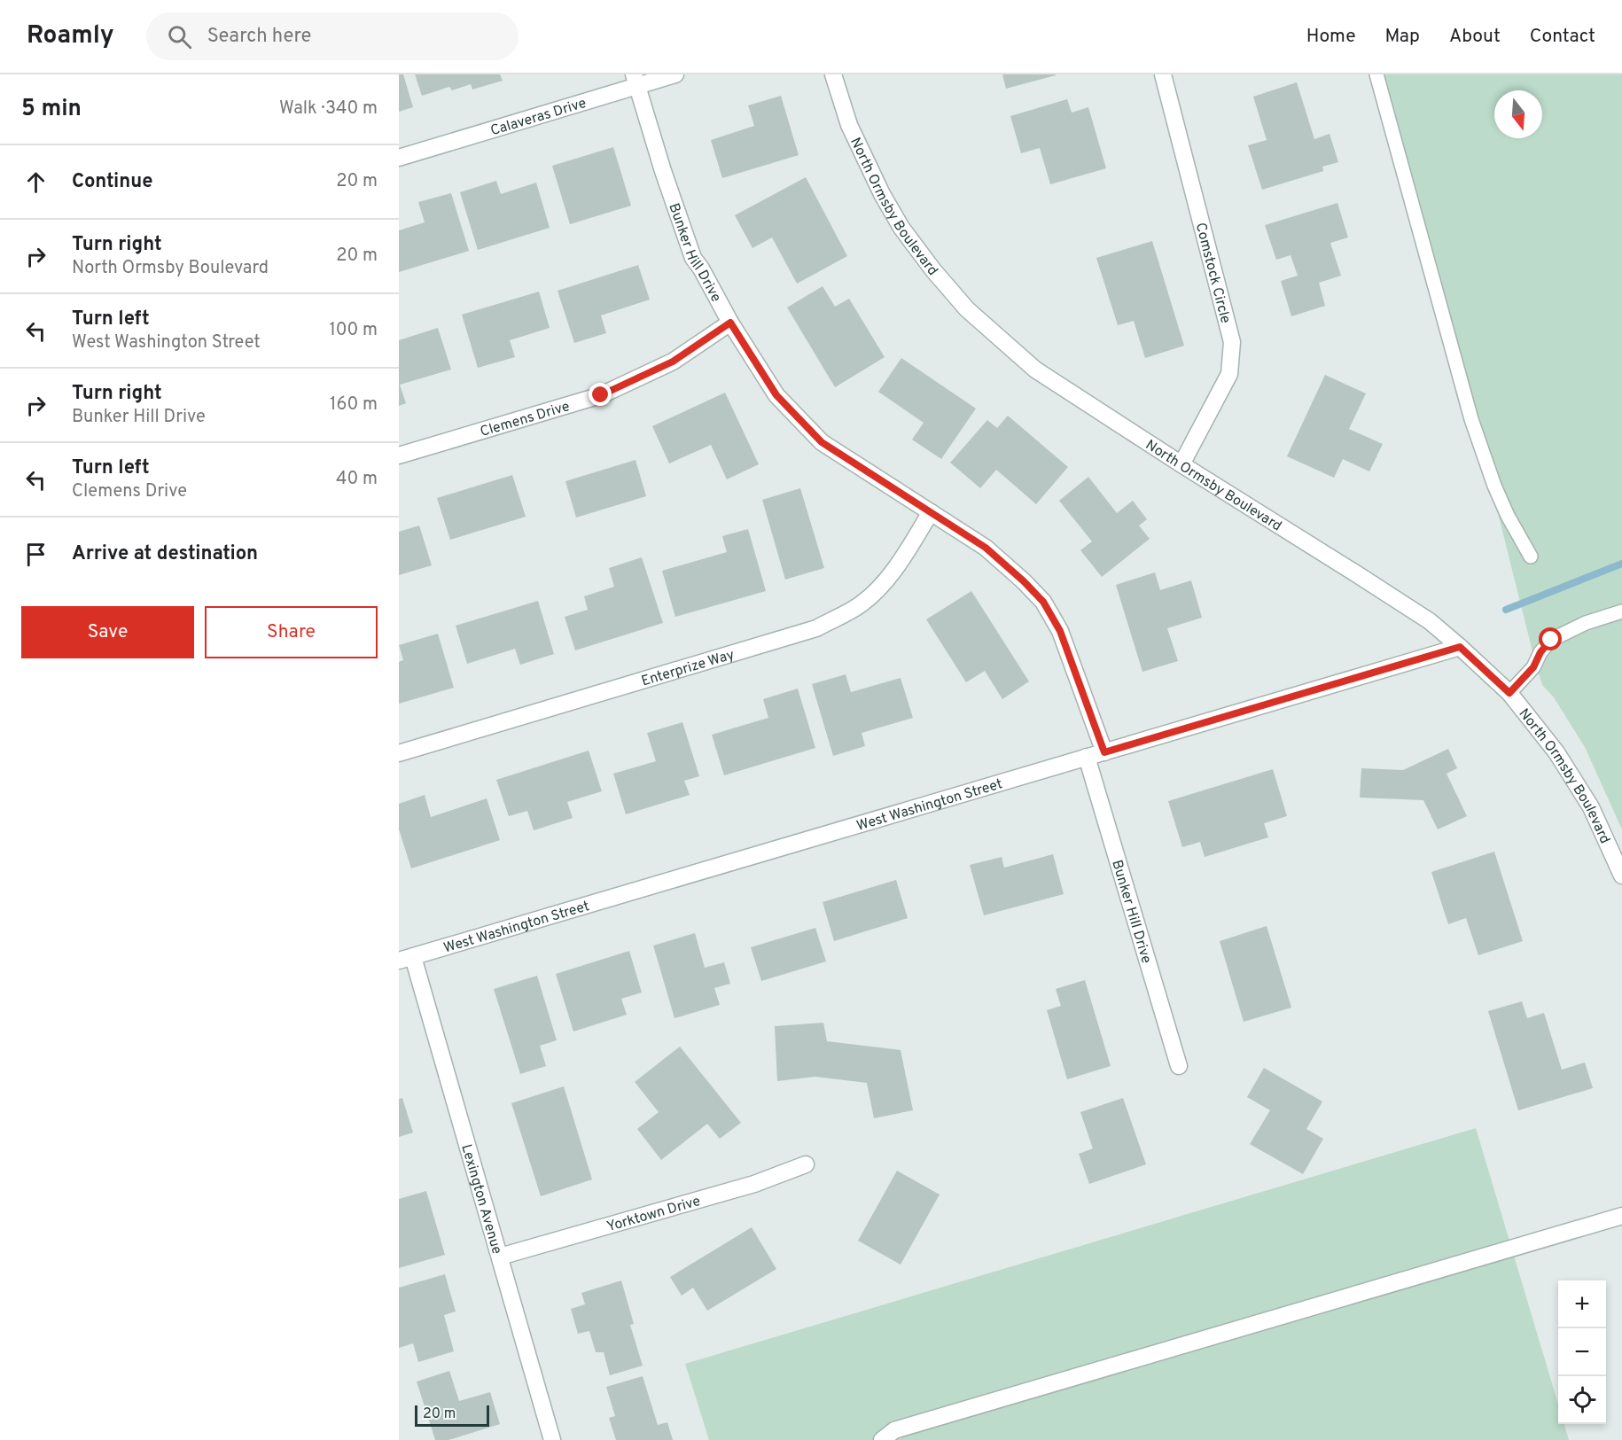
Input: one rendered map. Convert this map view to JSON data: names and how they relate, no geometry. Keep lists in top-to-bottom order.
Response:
{
  "streets": {
    "street": [
      "Calaveras Drive",
      "North Ormsby Boulevard",
      "Bunker Hill Drive",
      "Comstock Circle",
      "Clemens Drive",
      "Enterprize Way",
      "West Washington Street",
      "Lexington Avenue",
      "Yorktown Drive"
    ]
  },
  "crossings": [
    ["Calaveras Drive", "Bunker Hill Drive"],
    ["North Ormsby Boulevard", "Comstock Circle"],
    ["North Ormsby Boulevard", "West Washington Street"],
    ["Bunker Hill Drive", "Clemens Drive"],
    ["Bunker Hill Drive", "Enterprize Way"],
    ["Bunker Hill Drive", "West Washington Street"],
    ["West Washington Street", "Lexington Avenue"],
    ["Lexington Avenue", "Yorktown Drive"]
  ],
  "scale_bar": "20 m",
  "north": "bottom",
  "page": {
    "header": "Roamly",
    "search": "Search here",
    "nav": [
      "Home",
      "Map",
      "About",
      "Contact"
    ],
    "heading": ["5 min", "Walk · 340 m"],
    "list": [
      ["Continue", "20 m"],
      ["Turn right", "North Ormsby Boulevard", "20 m"],
      ["Turn left", "West Washington Street", "100 m"],
      ["Turn right", "Bunker Hill Drive", "160 m"],
      ["Turn left", "Clemens Drive", "40 m"],
      "Arrive at destination"
    ],
    "buttons": ["Save", "Share"],
    "map_buttons": ["+", "−"],
    "scale": "20 m"
  }
}
